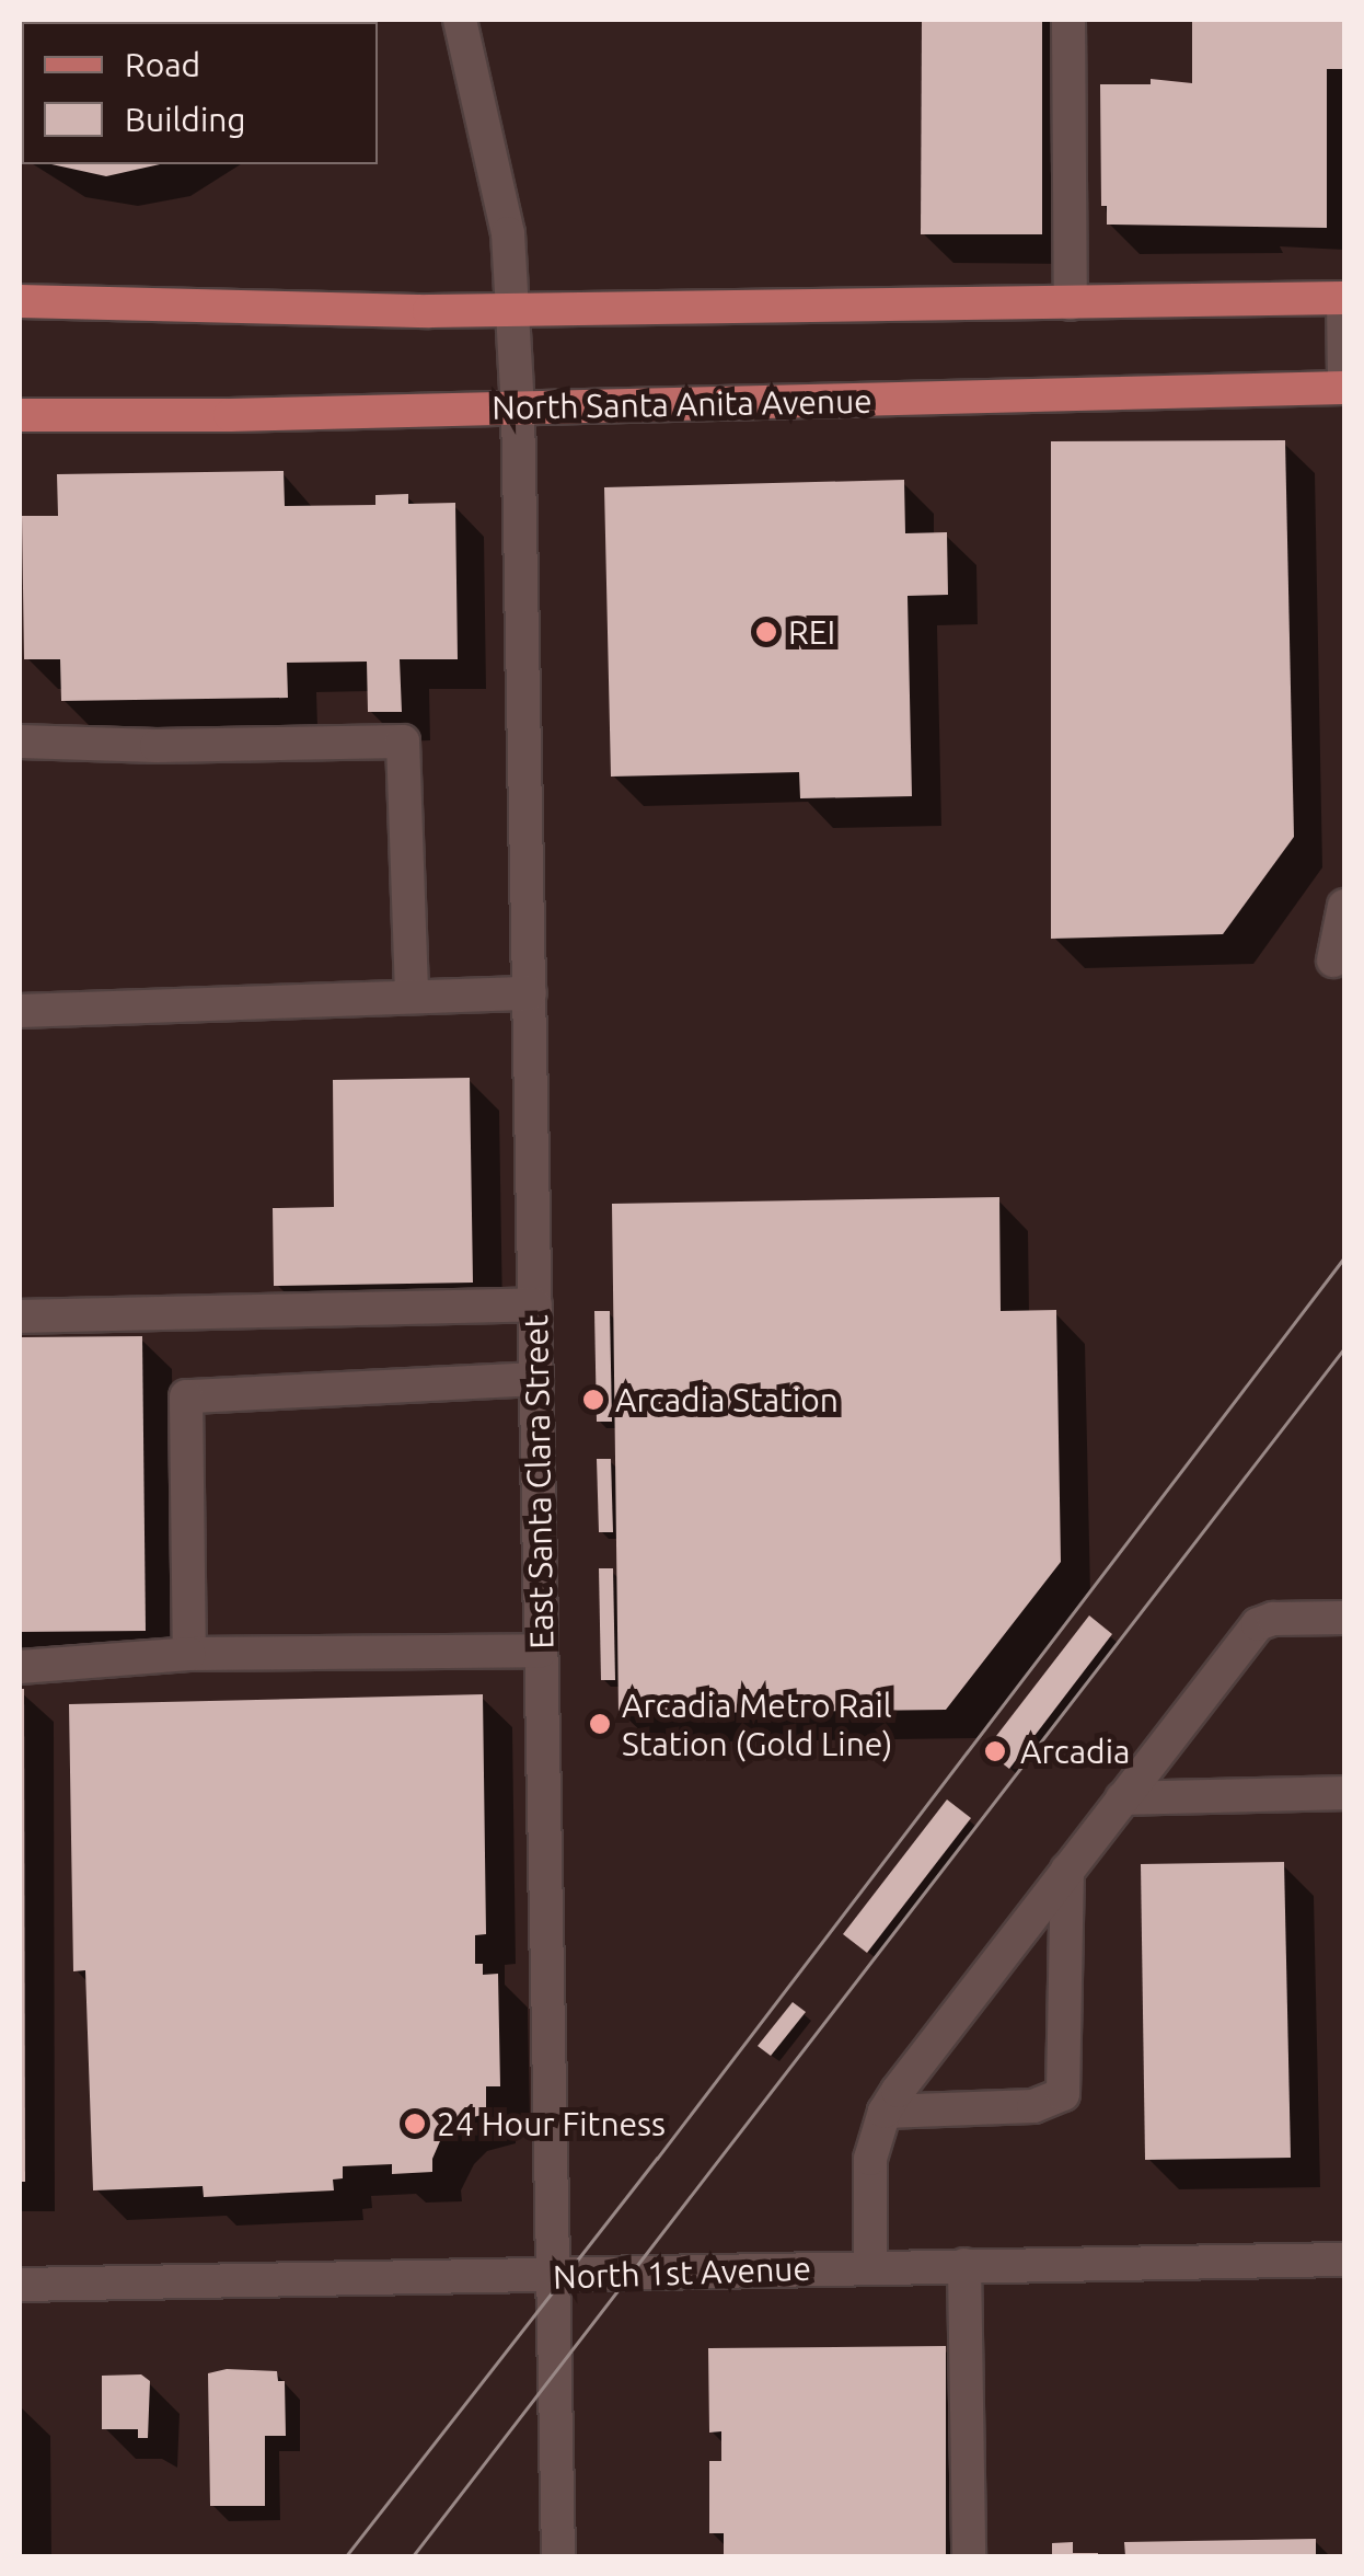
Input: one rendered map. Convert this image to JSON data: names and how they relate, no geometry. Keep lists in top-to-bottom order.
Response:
{
  "streets": {
    "main road": ["North Santa Anita Avenue"],
    "street": ["East Santa Clara Street", "North 1st Avenue"]
  },
  "crossings": [
    ["North Santa Anita Avenue", "East Santa Clara Street"],
    ["East Santa Clara Street", "North 1st Avenue"]
  ],
  "places": [
    "REI",
    "Arcadia Station",
    "Arcadia Metro Rail Station (Gold Line)",
    "Arcadia",
    "24 Hour Fitness"
  ],
  "legend": ["Road", "Building"]
}
